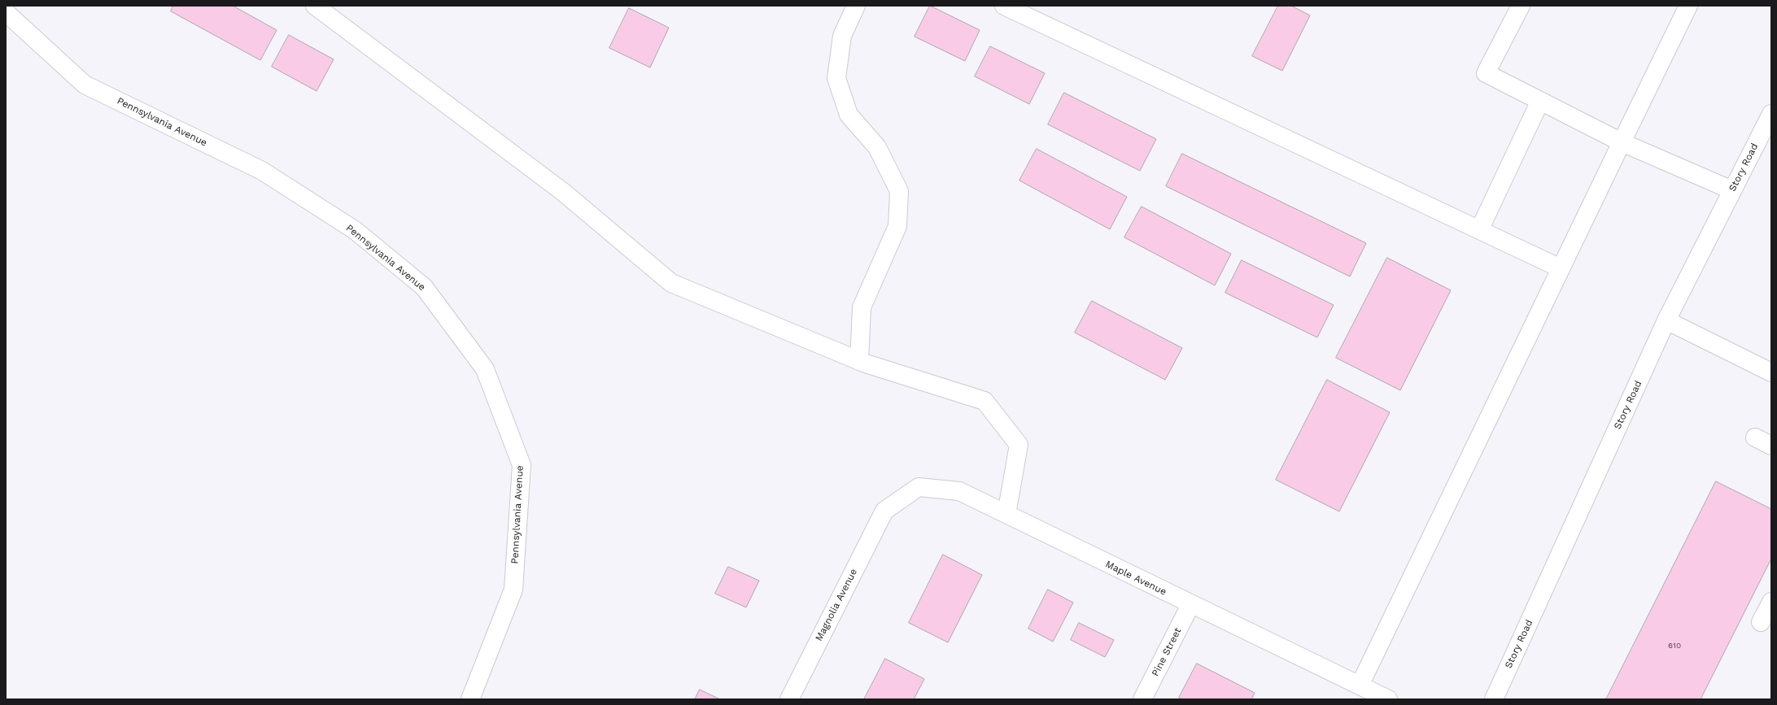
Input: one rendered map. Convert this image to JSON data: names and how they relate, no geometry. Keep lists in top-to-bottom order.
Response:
{
  "streets": {
    "street": [
      "Pennsylvania Avenue",
      "Story Road",
      "Maple Avenue",
      "Magnolia Avenue",
      "Pine Street"
    ]
  },
  "crossings": [
    ["Maple Avenue", "Magnolia Avenue"],
    ["Maple Avenue", "Pine Street"]
  ],
  "house_numbers": ["610"]
}
